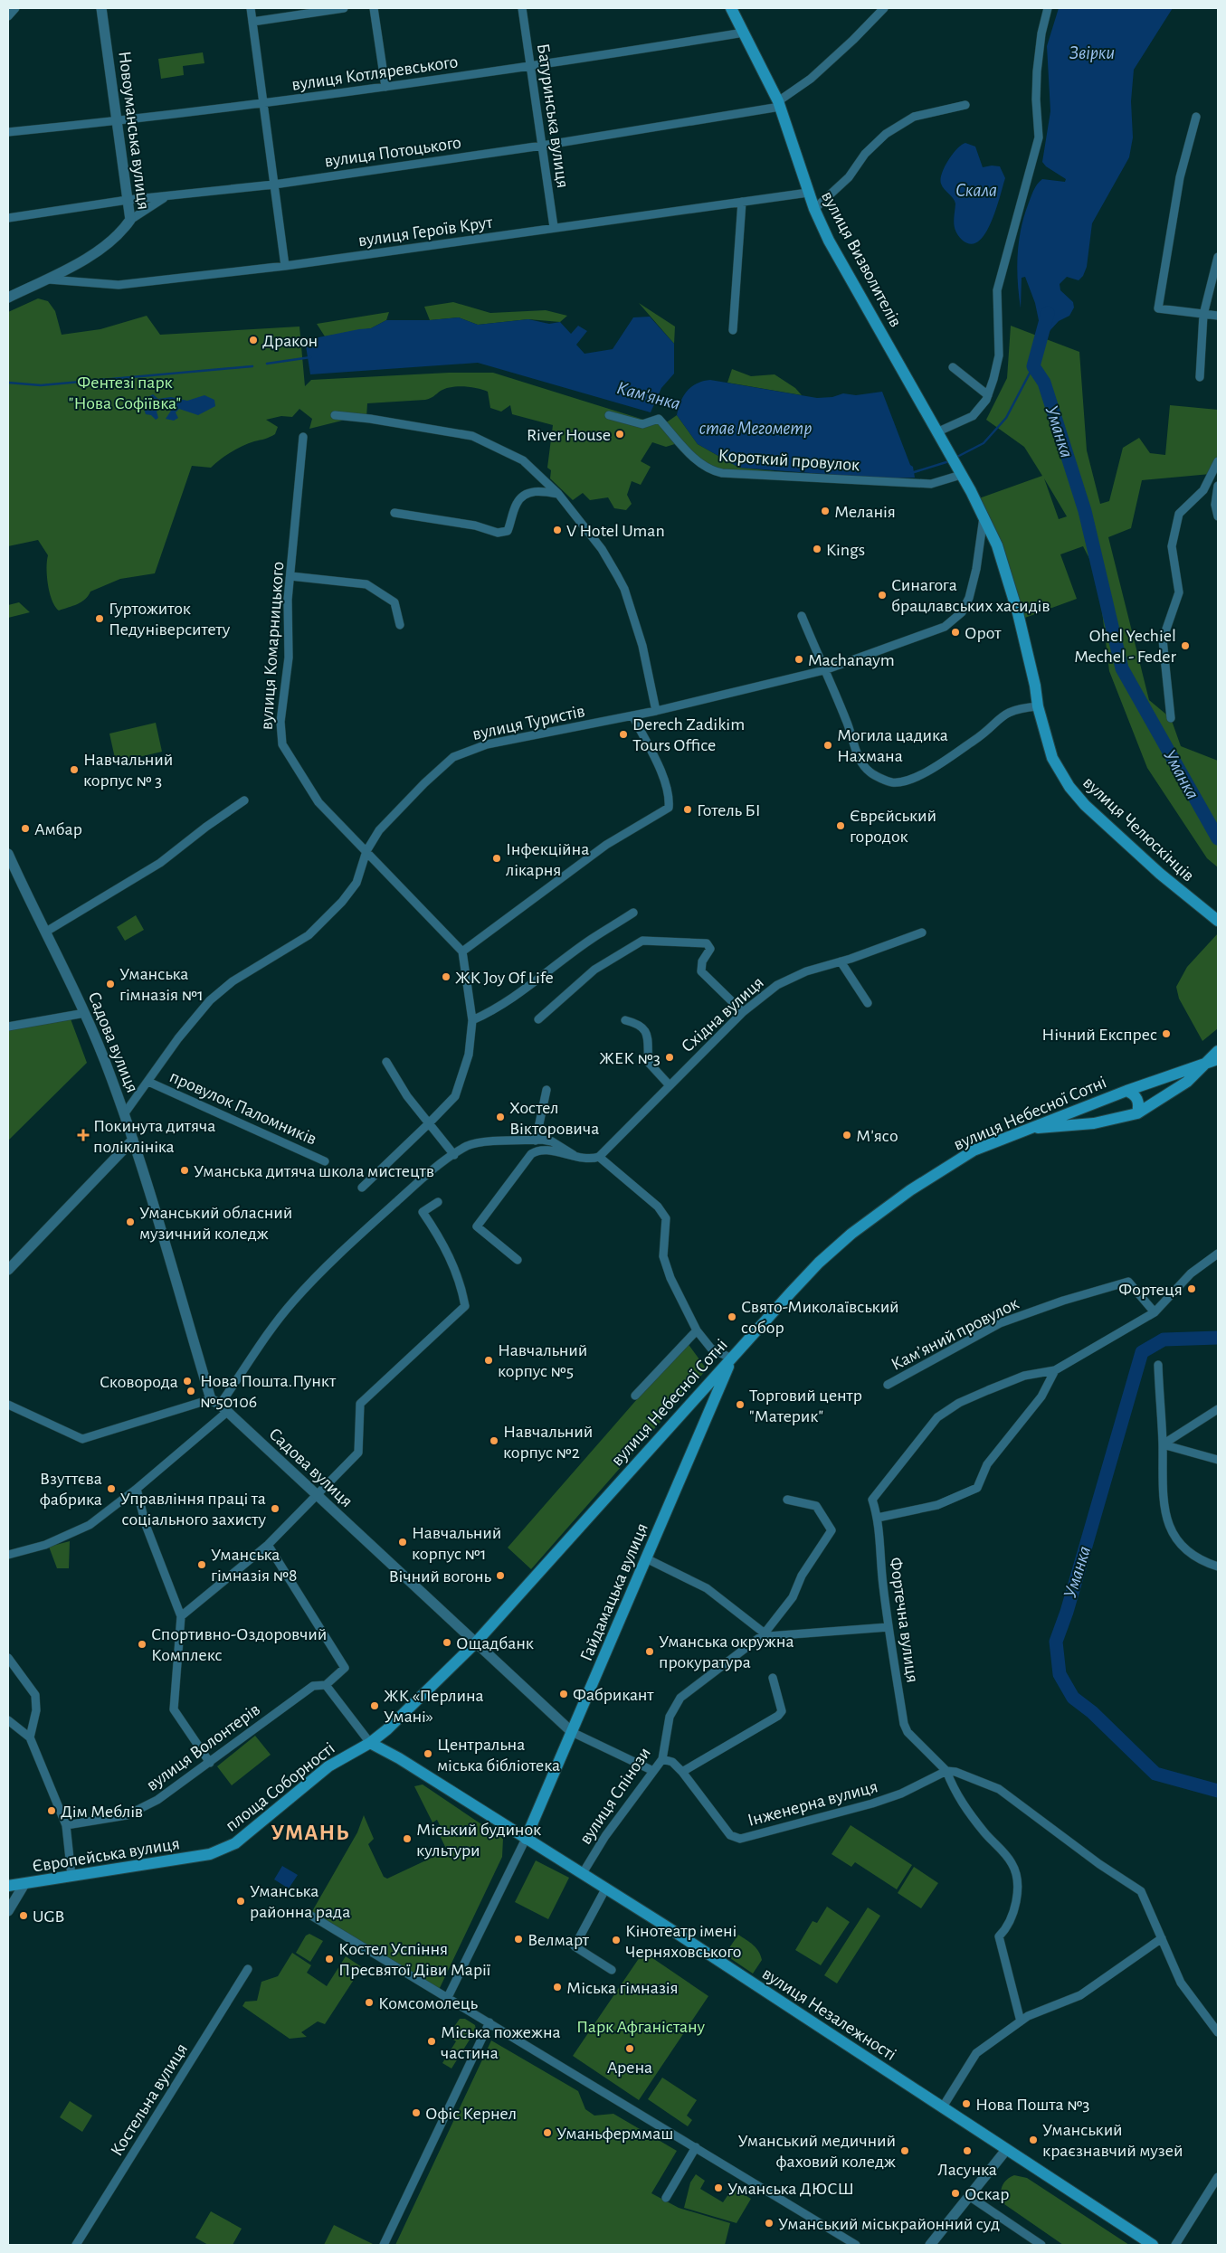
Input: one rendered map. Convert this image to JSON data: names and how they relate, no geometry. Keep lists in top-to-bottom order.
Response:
{
  "streets": {
    "main road": [
      "вулиця Визволителів",
      "вулиця Челюскінців",
      "вулиця Небесної Сотні",
      "Гайдамацька вулиця",
      "площа Соборності",
      "Європейська вулиця",
      "вулиця Незалежності"
    ],
    "street": [
      "вулиця Котляревського",
      "Батуринська вулиця",
      "Новоуманська вулиця",
      "вулиця Потоцького",
      "вулиця Героїв Крут",
      "Короткий провулок",
      "вулиця Комарницького",
      "вулиця Туристів",
      "Східна вулиця",
      "Садова вулиця",
      "провулок Паломників",
      "Камʼяний провулок",
      "Фортечна вулиця",
      "вулиця Волонтерів",
      "вулиця Спінози",
      "Інженерна вулиця",
      "Костельна вулиця"
    ]
  },
  "crossings": [
    ["вулиця Котляревського", "Батуринська вулиця"],
    ["вулиця Котляревського", "Новоуманська вулиця"],
    ["вулиця Котляревського", "вулиця Визволителів"],
    ["Батуринська вулиця", "вулиця Потоцького"],
    ["Батуринська вулиця", "вулиця Героїв Крут"],
    ["Новоуманська вулиця", "вулиця Потоцького"],
    ["Новоуманська вулиця", "вулиця Героїв Крут"],
    ["вулиця Потоцького", "вулиця Визволителів"],
    ["вулиця Героїв Крут", "вулиця Визволителів"],
    ["вулиця Визволителів", "Короткий провулок"],
    ["вулиця Визволителів", "вулиця Туристів"],
    ["вулиця Визволителів", "вулиця Челюскінців"],
    ["вулиця Комарницького", "вулиця Туристів"],
    ["вулиця Туристів", "вулиця Челюскінців"],
    ["вулиця Туристів", "Садова вулиця"],
    ["вулиця Туристів", "провулок Паломників"],
    ["Садова вулиця", "вулиця Небесної Сотні"],
    ["Садова вулиця", "Гайдамацька вулиця"],
    ["вулиця Небесної Сотні", "Гайдамацька вулиця"],
    ["вулиця Небесної Сотні", "площа Соборності"],
    ["вулиця Небесної Сотні", "вулиця Незалежності"],
    ["Камʼяний провулок", "Фортечна вулиця"],
    ["Гайдамацька вулиця", "вулиця Незалежності"],
    ["Фортечна вулиця", "Інженерна вулиця"],
    ["площа Соборності", "Європейська вулиця"],
    ["площа Соборності", "вулиця Незалежності"],
    ["вулиця Спінози", "Інженерна вулиця"],
    ["вулиця Спінози", "вулиця Незалежності"]
  ],
  "districts": ["УМАНЬ"],
  "water": [
    "Звірки",
    "Скала",
    "Кам'янка",
    "став Мегометр",
    "Уманка"
  ],
  "parks": ["Фентезі парк \"Нова Софіївка\"", "Парк Афганістану"],
  "places": {
    "other": [
      "Дракон",
      "River House",
      "Меланія",
      "V Hotel Uman",
      "Kings",
      "Синагога брацлавських хасидів",
      "Гуртожиток Педуніверситету",
      "Орот",
      "Ohel Yechiel Mechel - Feder",
      "Machanaym",
      "Derech Zadikim Tours Office",
      "Могила цадика Нахмана",
      "Навчальний корпус № 3",
      "Готель БІ",
      "Єврєйський городок",
      "Амбар",
      "Інфекційна лікарня",
      "ЖК Joy Of Life",
      "Уманська гімназія №1",
      "Нічний Експрес",
      "ЖЕК №3",
      "Хостел Вікторовича",
      "М'ясо",
      "Уманська дитяча школа мистецтв",
      "Уманський обласний музичний коледж",
      "Фортеця",
      "Свято-Миколаївський собор",
      "Навчальний корпус №5",
      "Сковорода",
      "Нова Пошта.Пункт №50106",
      "Торговий центр \"Материк\"",
      "Навчальний корпус №2",
      "Взуттєва фабрика",
      "Управління праці та соціального захисту",
      "Навчальний корпус №1",
      "Уманська гімназія №8",
      "Вічний вогонь",
      "Ощадбанк",
      "Спортивно-Оздоровчий Комплекс",
      "Уманська окружна прокуратура",
      "Фабрикант",
      "ЖК «Перлина Умані»",
      "Центральна міська бібліотека",
      "Дім Меблів",
      "Міський будинок культури",
      "Уманська районна рада",
      "UGB",
      "Велмарт",
      "Кінотеатр імені Черняховського",
      "Костел Успіння Пресвятої Діви Марії",
      "Міська гімназія",
      "Комсомолець",
      "Міська пожежна частина",
      "Арена",
      "Нова Пошта №3",
      "Офіс Кернел",
      "Уманьферммаш",
      "Уманський краєзнавчий музей",
      "Уманський медичний фаховий коледж",
      "Ласунка",
      "Уманська ДЮСШ",
      "Оскар",
      "Уманський міськрайонний суд"
    ],
    "health": ["Покинута дитяча поліклініка"]
  }
}
